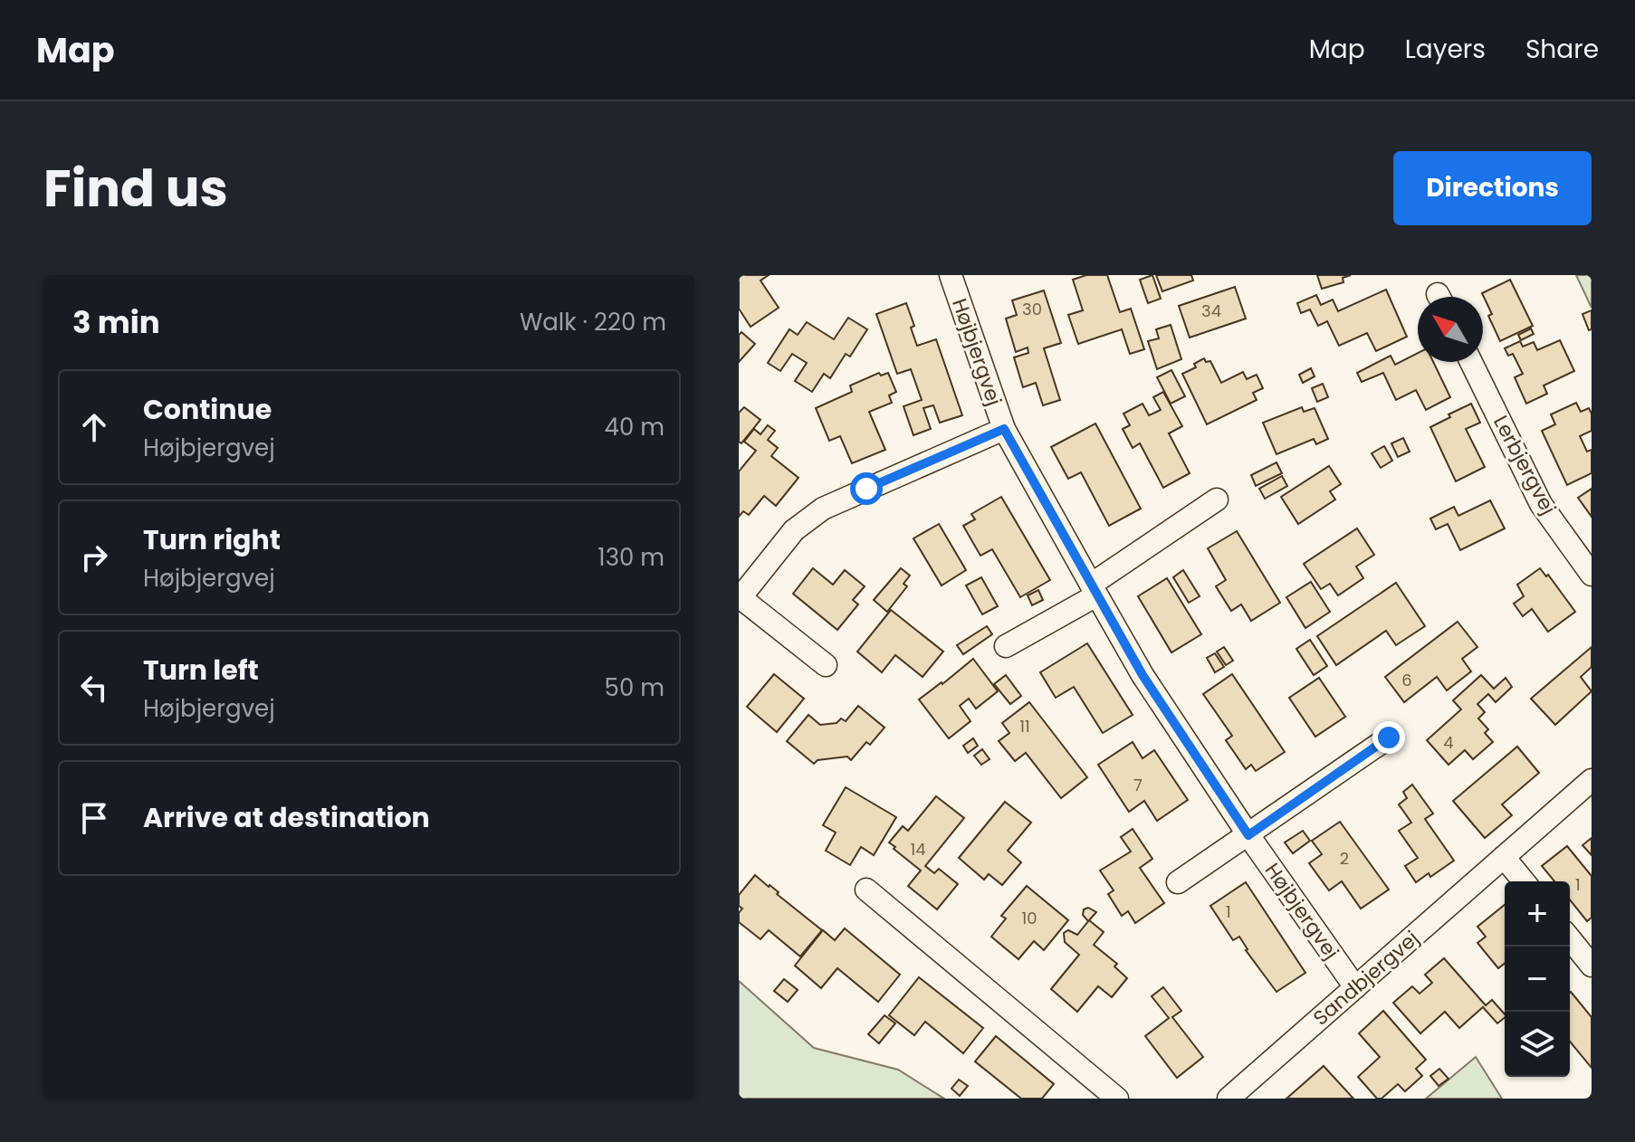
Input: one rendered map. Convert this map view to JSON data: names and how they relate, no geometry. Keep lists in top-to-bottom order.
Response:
{
  "streets": {
    "street": ["Højbjergvej", "Lerbjergvej", "Sandbjergvej"]
  },
  "crossings": [
    ["Højbjergvej", "Sandbjergvej"]
  ],
  "house_numbers": [
    "30",
    "34",
    "6",
    "11",
    "4",
    "7",
    "14",
    "2",
    "1",
    "1",
    "10"
  ],
  "north": "top left",
  "page": {
    "header": "Map",
    "nav": ["Map", "Layers", "Share"],
    "title": "Find us",
    "buttons": "Directions",
    "heading": ["3 min", "Walk · 220 m"],
    "list": [
      ["Continue", "Højbjergvej", "40 m"],
      ["Turn right", "Højbjergvej", "130 m"],
      ["Turn left", "Højbjergvej", "50 m"],
      "Arrive at destination"
    ],
    "map_buttons": ["+", "−"]
  }
}
